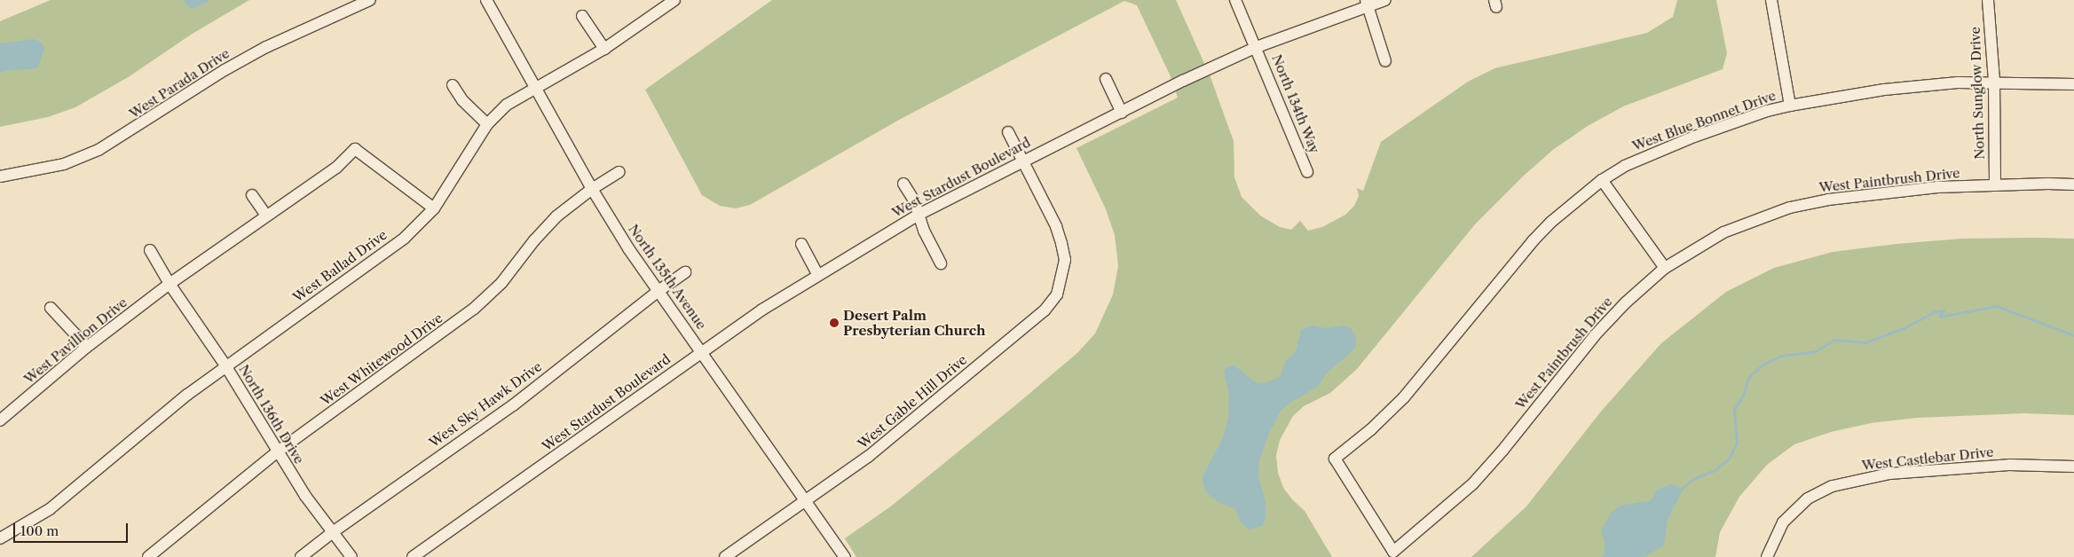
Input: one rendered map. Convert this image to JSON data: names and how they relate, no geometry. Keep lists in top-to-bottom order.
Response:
{
  "streets": {
    "street": [
      "West Parada Drive",
      "North Sunglow Drive",
      "North 134th Way",
      "West Blue Bonnet Drive",
      "West Stardust Boulevard",
      "West Paintbrush Drive",
      "West Ballad Drive",
      "North 135th Avenue",
      "West Pavillion Drive",
      "West Whitewood Drive",
      "West Gable Hill Drive",
      "West Sky Hawk Drive",
      "North 136th Drive",
      "West Castlebar Drive"
    ]
  },
  "crossings": [
    ["North Sunglow Drive", "West Blue Bonnet Drive"],
    ["North Sunglow Drive", "West Paintbrush Drive"],
    ["North 134th Way", "West Stardust Boulevard"],
    ["West Blue Bonnet Drive", "West Paintbrush Drive"],
    ["West Stardust Boulevard", "North 135th Avenue"],
    ["West Stardust Boulevard", "West Gable Hill Drive"],
    ["West Ballad Drive", "North 135th Avenue"],
    ["West Ballad Drive", "West Pavillion Drive"],
    ["West Ballad Drive", "North 136th Drive"],
    ["North 135th Avenue", "West Whitewood Drive"],
    ["North 135th Avenue", "West Gable Hill Drive"],
    ["North 135th Avenue", "West Sky Hawk Drive"],
    ["West Pavillion Drive", "North 136th Drive"],
    ["West Whitewood Drive", "North 136th Drive"],
    ["West Sky Hawk Drive", "North 136th Drive"]
  ],
  "places": ["Desert Palm Presbyterian Church"],
  "scale_bar": "100 m"
}
